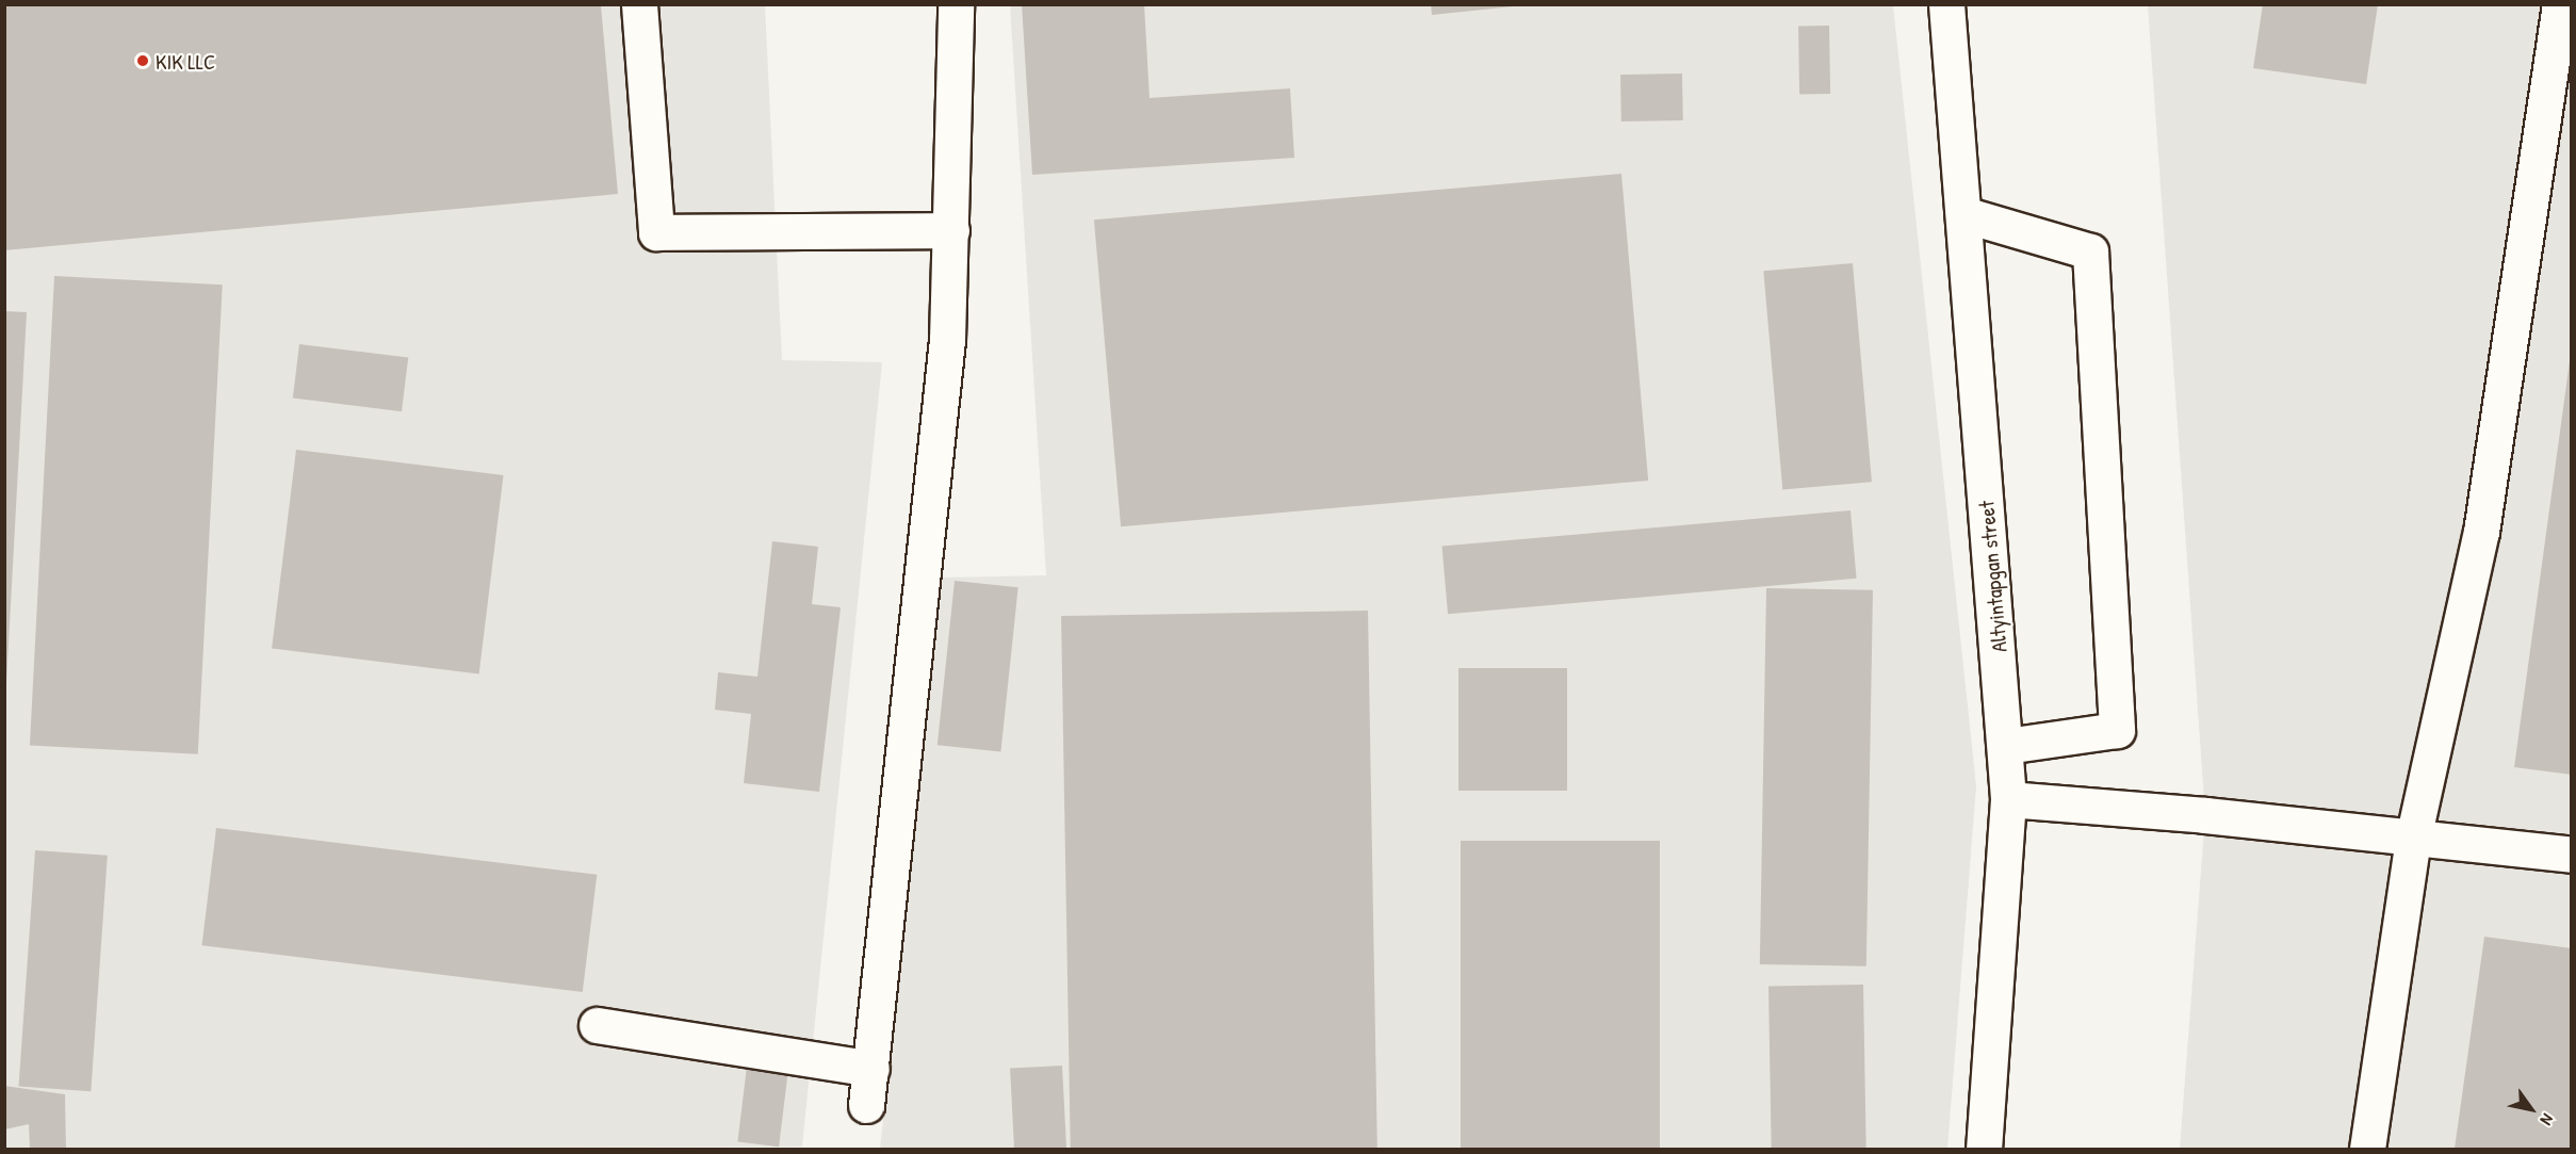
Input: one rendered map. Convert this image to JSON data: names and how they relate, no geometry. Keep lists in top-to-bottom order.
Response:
{
  "streets": {
    "street": ["Altyintapgan street"]
  },
  "places": ["KIK LLC"],
  "north": "bottom right"
}
